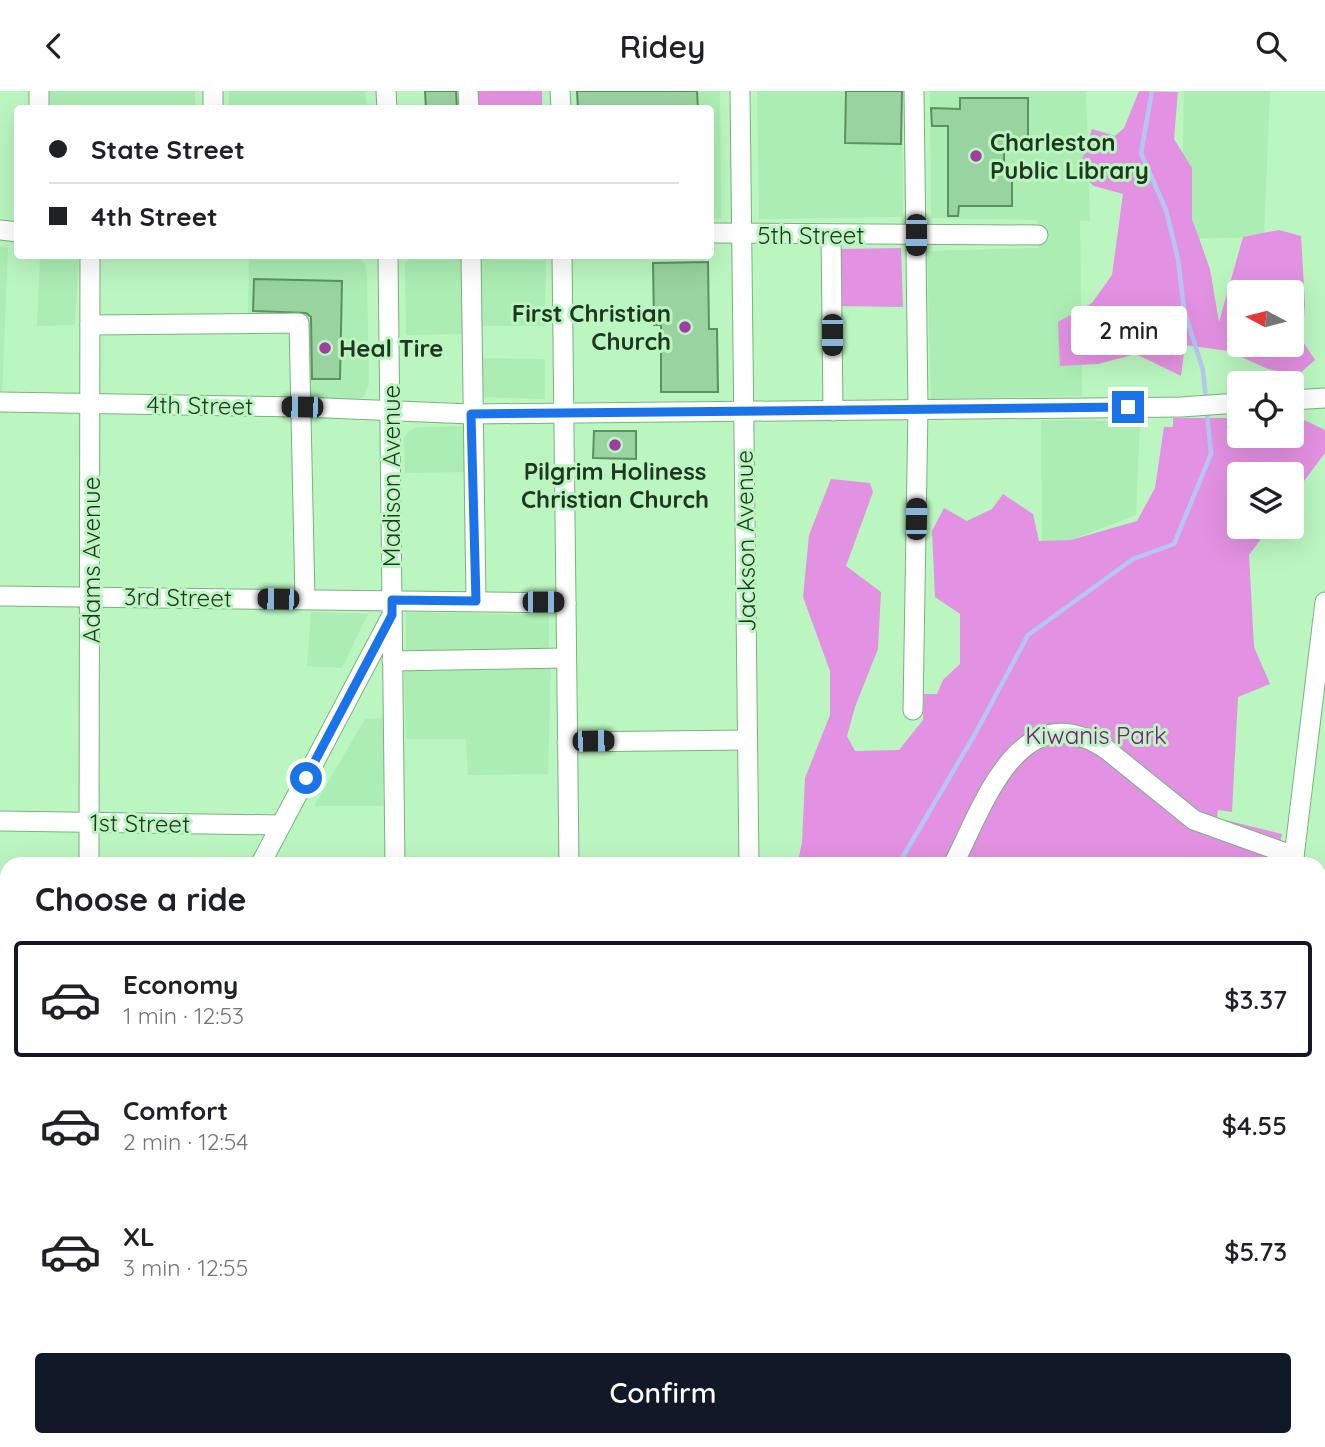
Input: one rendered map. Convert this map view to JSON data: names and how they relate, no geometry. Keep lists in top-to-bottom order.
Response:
{
  "streets": {
    "street": [
      "5th Street",
      "4th Street",
      "Madison Avenue",
      "Jackson Avenue",
      "Adams Avenue",
      "3rd Street",
      "1st Street"
    ]
  },
  "crossings": [
    ["5th Street", "Jackson Avenue"],
    ["4th Street", "Madison Avenue"],
    ["4th Street", "Jackson Avenue"],
    ["4th Street", "Adams Avenue"],
    ["Madison Avenue", "3rd Street"],
    ["Adams Avenue", "3rd Street"],
    ["Adams Avenue", "1st Street"]
  ],
  "parks": ["Kiwanis Park"],
  "places": [
    "Charleston Public Library",
    "First Christian Church",
    "Heal Tire",
    "Pilgrim Holiness Christian Church"
  ],
  "north": "left",
  "page": {
    "header": "Ridey",
    "banner": ["State Street", "4th Street"],
    "bubble": "2 min",
    "heading": "Choose a ride",
    "list": [
      {
        "name": "Economy",
        "note": "1 min · 12:53",
        "value": "$3.37"
      },
      {
        "name": "Comfort",
        "note": "2 min · 12:54",
        "value": "$4.55"
      },
      {
        "name": "XL",
        "note": "3 min · 12:55",
        "value": "$5.73"
      }
    ],
    "buttons": "Confirm"
  }
}
